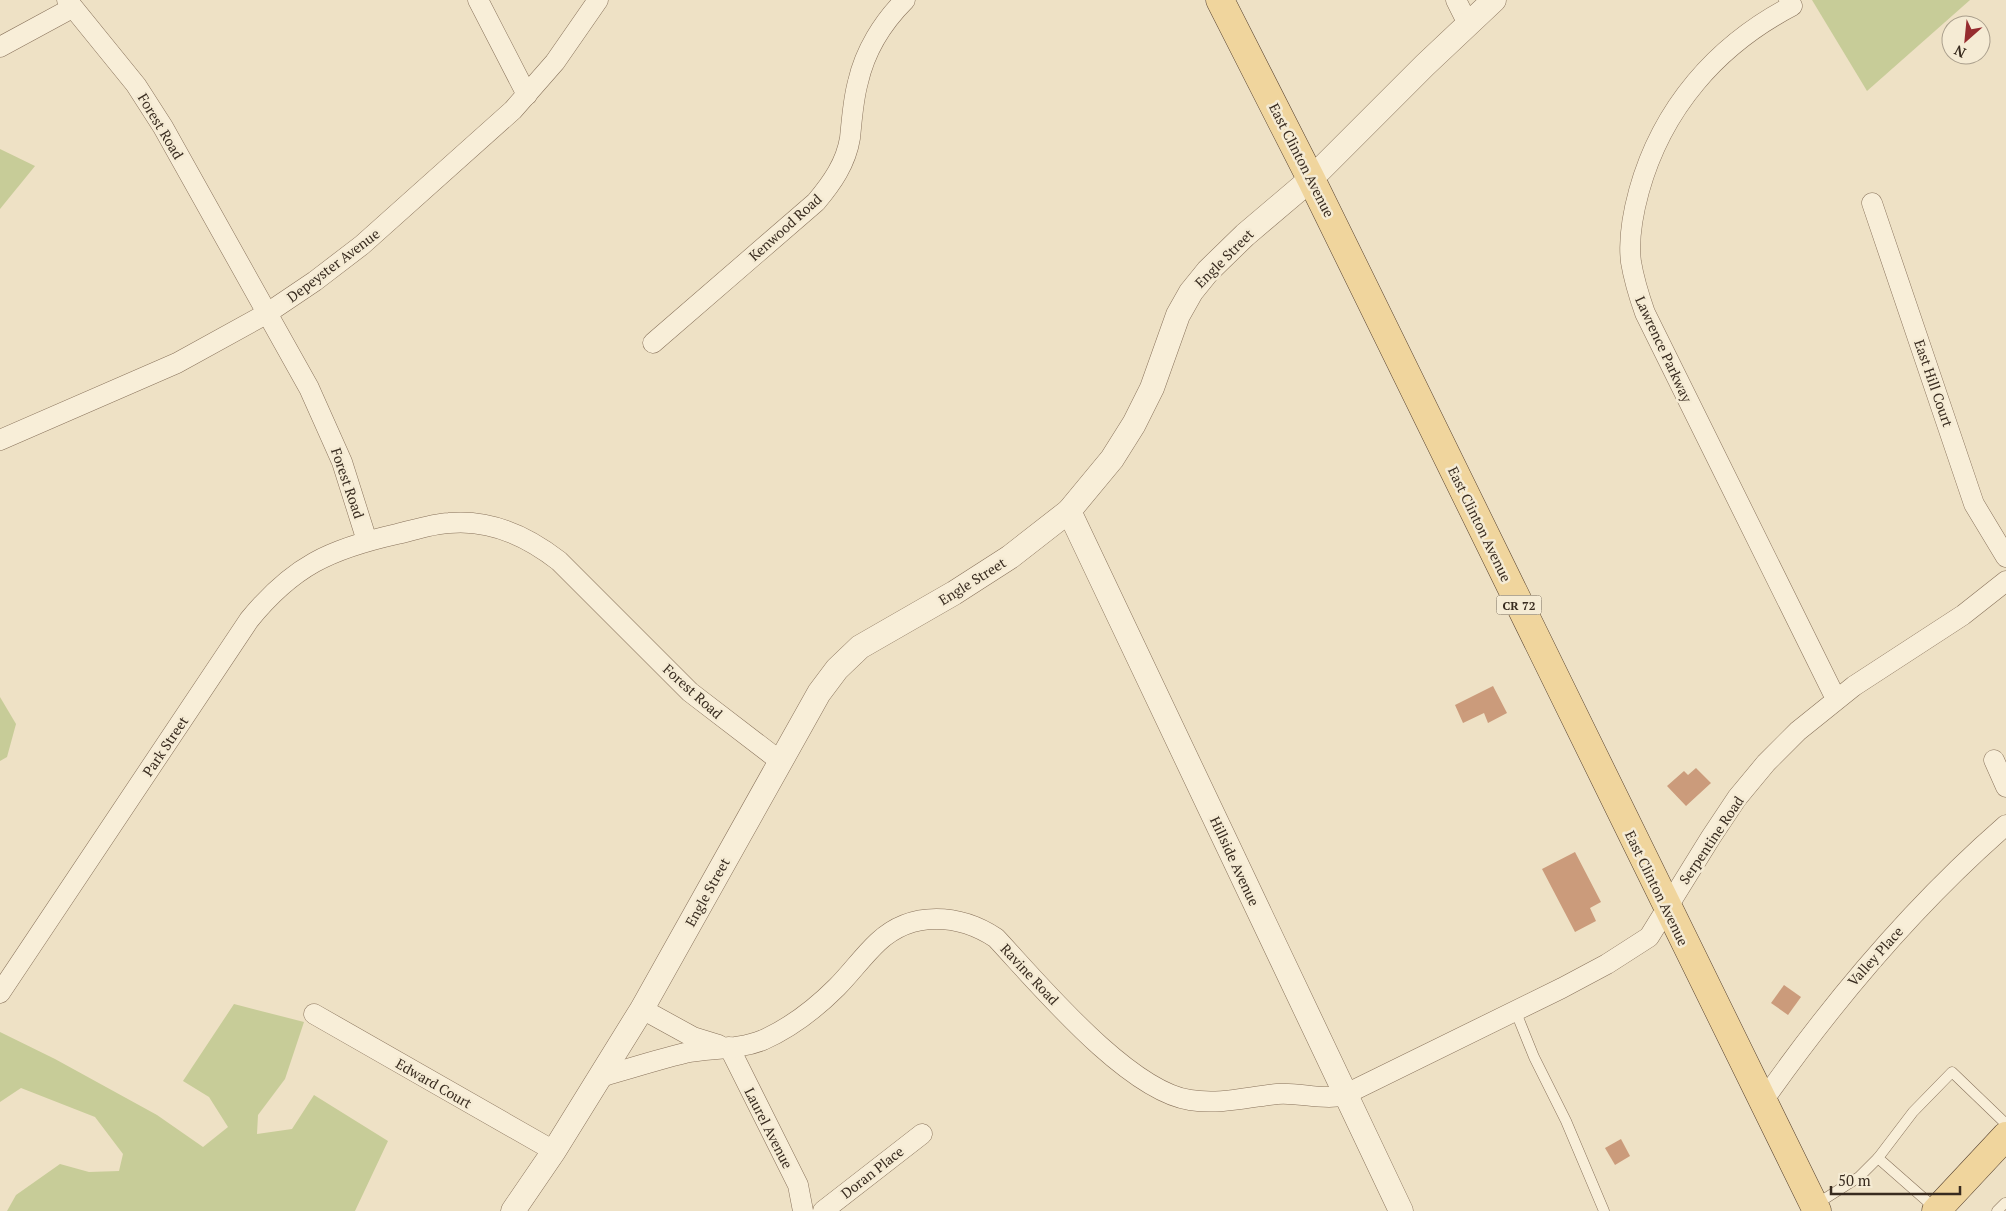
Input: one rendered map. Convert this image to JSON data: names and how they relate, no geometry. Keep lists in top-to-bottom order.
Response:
{
  "streets": {
    "main road": ["East Clinton Avenue", "CR 72"],
    "street": [
      "Forest Road",
      "Kenwood Road",
      "Engle Street",
      "Depeyster Avenue",
      "Lawrence Parkway",
      "East Hill Court",
      "Park Street",
      "Serpentine Road",
      "Hillside Avenue",
      "Valley Place",
      "Ravine Road",
      "Edward Court",
      "Laurel Avenue",
      "Doran Place"
    ]
  },
  "crossings": [
    ["Forest Road", "Engle Street"],
    ["Forest Road", "Depeyster Avenue"],
    ["Forest Road", "Park Street"],
    ["East Clinton Avenue", "Engle Street"],
    ["East Clinton Avenue", "Serpentine Road"],
    ["East Clinton Avenue", "Valley Place"],
    ["Engle Street", "Hillside Avenue"],
    ["Engle Street", "Ravine Road"],
    ["Engle Street", "Edward Court"],
    ["Lawrence Parkway", "Serpentine Road"],
    ["Serpentine Road", "Hillside Avenue"],
    ["Serpentine Road", "Ravine Road"],
    ["Hillside Avenue", "Ravine Road"],
    ["Ravine Road", "Laurel Avenue"]
  ],
  "scale_bar": "50 m",
  "north": "bottom left"
}
